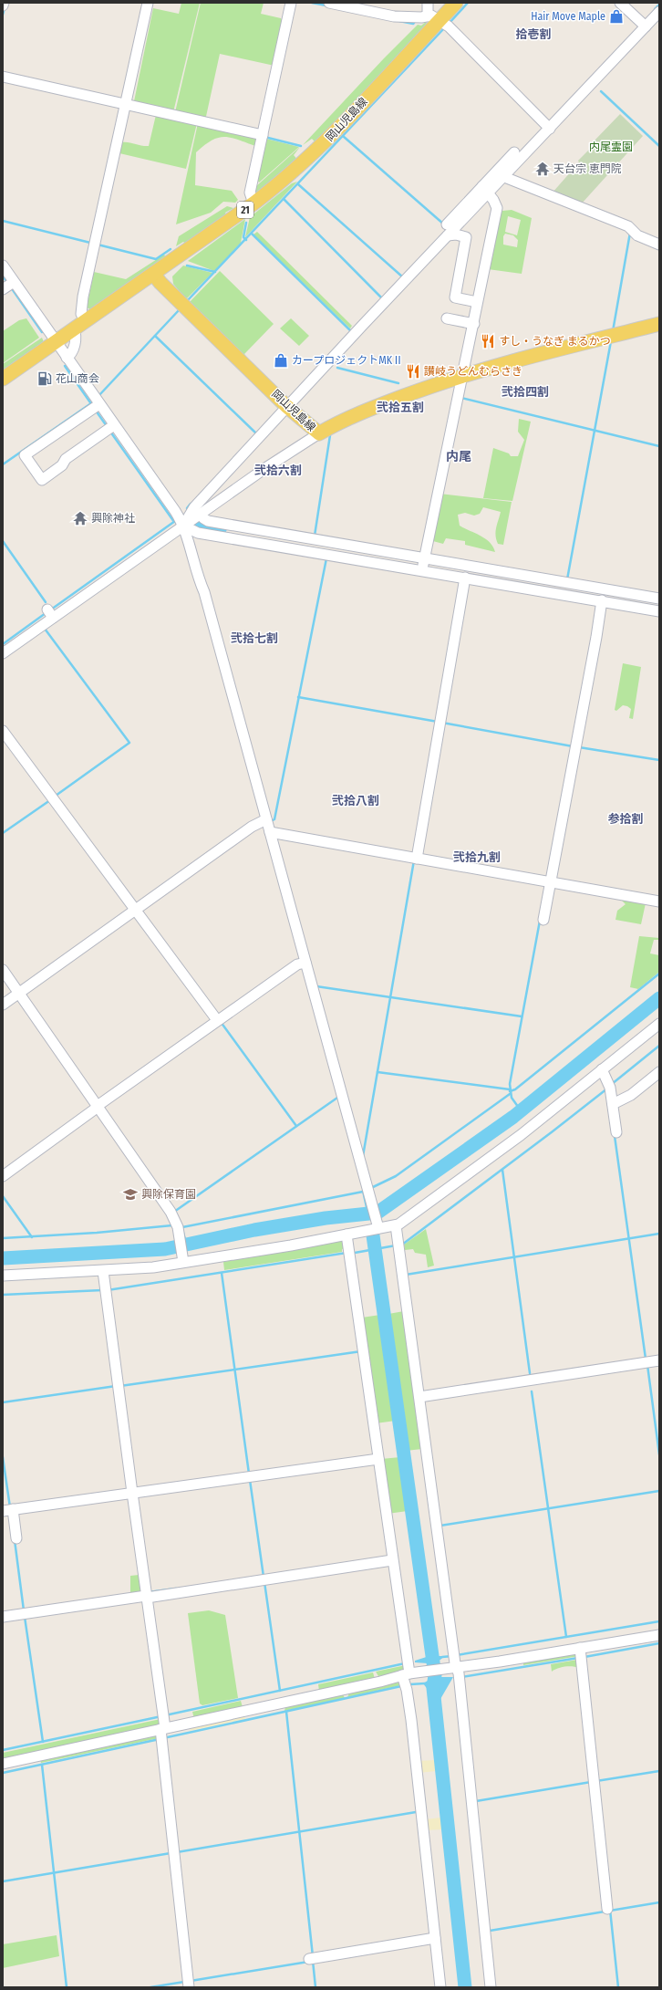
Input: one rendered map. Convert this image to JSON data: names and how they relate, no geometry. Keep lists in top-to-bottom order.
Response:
{
  "streets": {
    "main road": ["岡山児島線", "21"]
  },
  "districts": [
    "拾壱割",
    "弐拾四割",
    "弐拾五割",
    "内尾",
    "弐拾六割",
    "弐拾七割",
    "弐拾八割",
    "参拾割",
    "弐拾九割"
  ],
  "parks": ["内尾霊園"],
  "places": {
    "shop": ["Hair Move Maple", "カープロジェクトMKⅡ"],
    "temple": ["天台宗 恵門院", "興除神社"],
    "restaurant": ["すし・うなぎ まるかつ", "讃岐うどんむらさき"],
    "fuel station": ["花山商会"],
    "school or university": ["興除保育園"]
  }
}
